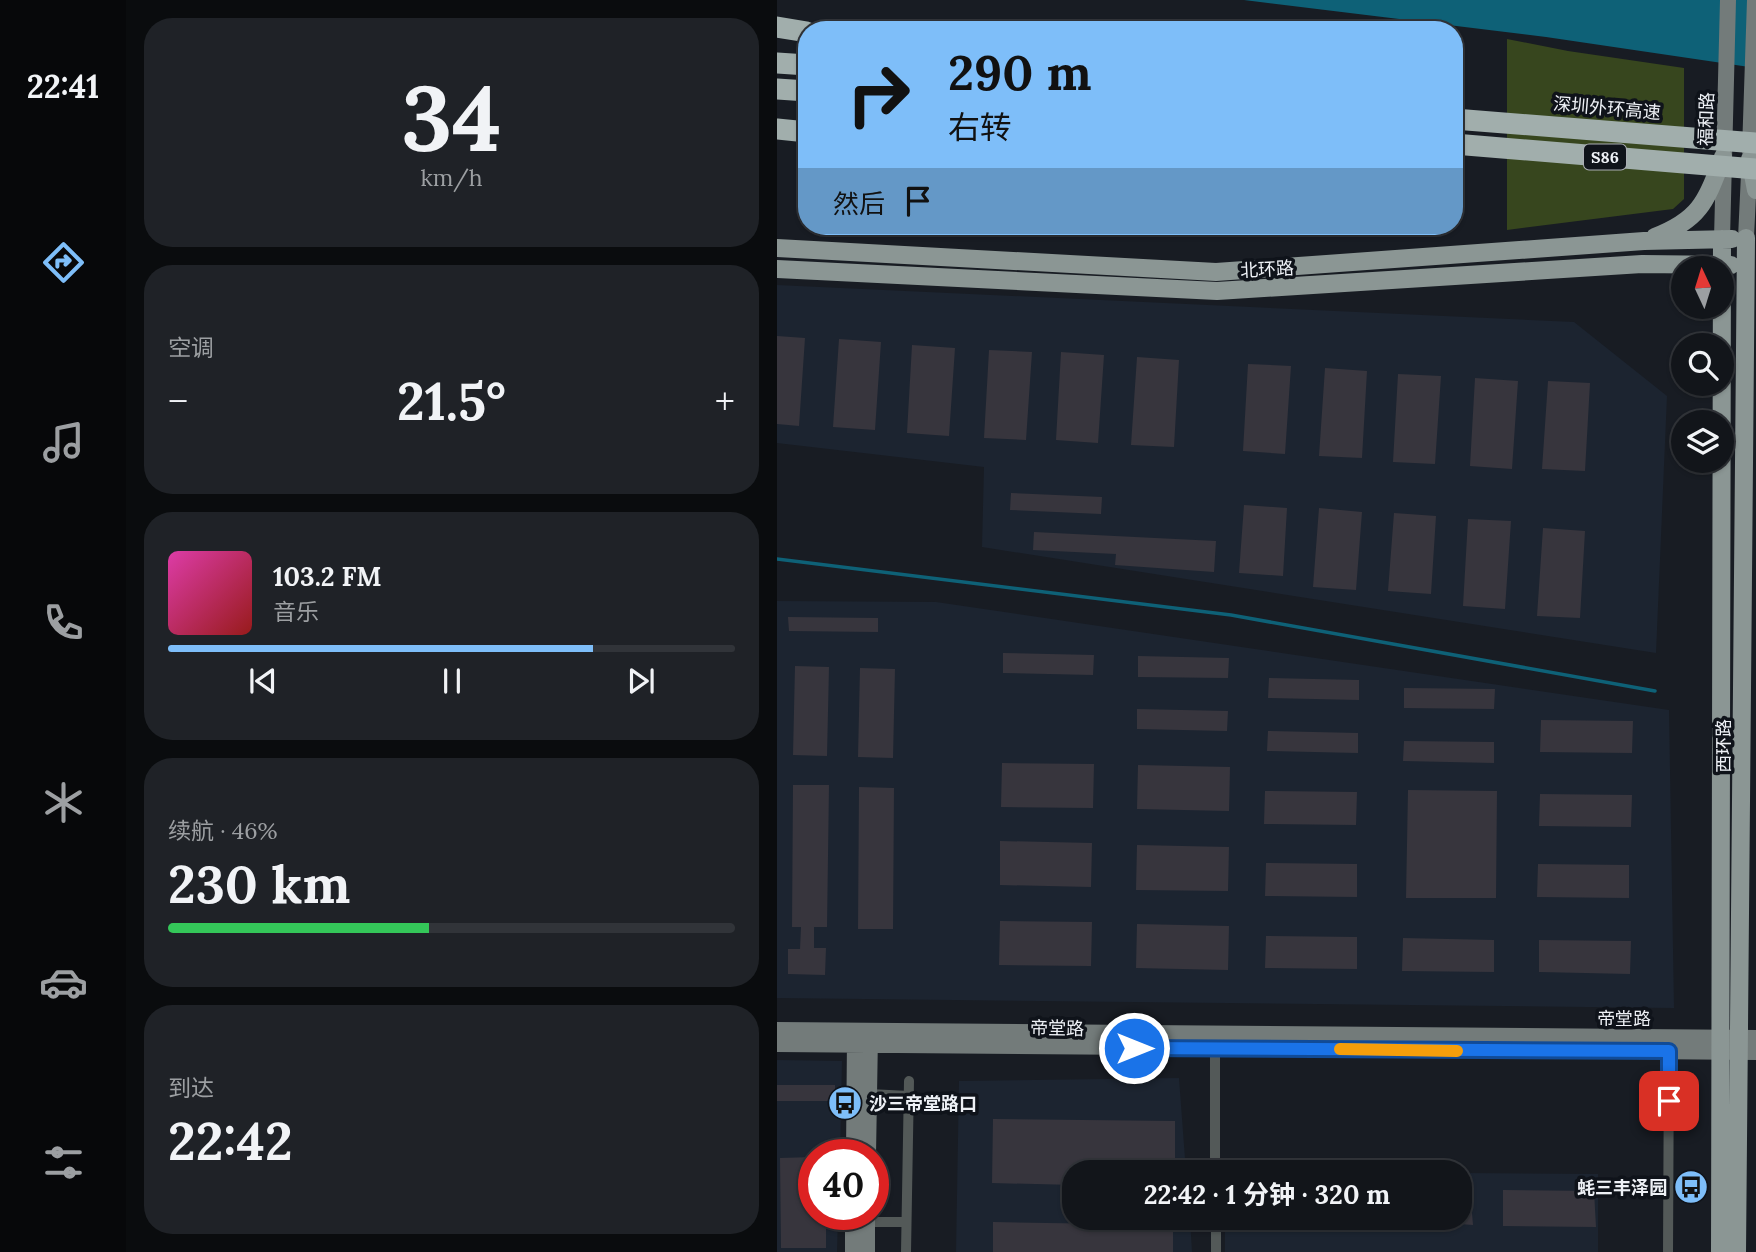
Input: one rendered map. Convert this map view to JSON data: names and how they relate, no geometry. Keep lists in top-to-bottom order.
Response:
{
  "streets": {
    "highway": ["深圳外环高速", "S86"],
    "main road": ["北环路", "西环路"],
    "street": ["福和路", "帝堂路"]
  },
  "crossings": [
    ["深圳外环高速", "S86"],
    ["福和路", "北环路"],
    ["福和路", "西环路"],
    ["北环路", "西环路"],
    ["西环路", "帝堂路"]
  ],
  "places": {
    "bus stop": ["沙三帝堂路口", "蚝三丰泽园"]
  },
  "north": "top",
  "page": {
    "tabs": "22:41",
    "tile": [
      ["34", "km/h"],
      "空调",
      ["续航 · 46%", "230 km"],
      ["到达", "22:42"]
    ],
    "turn": ["290 m", "右转"],
    "then": "然后",
    "heat": ["−", "21.5°", "+"],
    "song": ["103.2 FM", "音乐"],
    "limit": "40",
    "trip": "22:42 · 1 分钟 · 320 m"
  }
}
